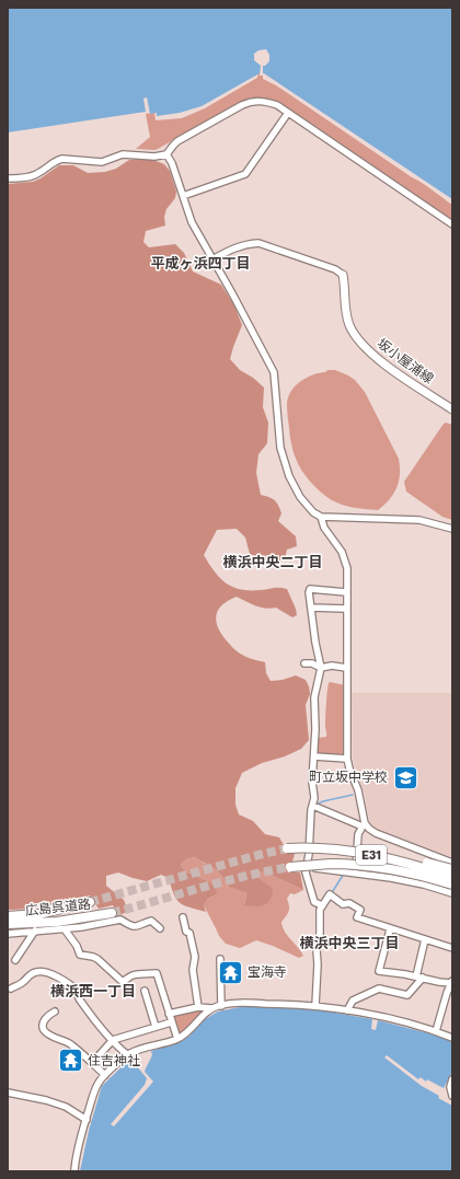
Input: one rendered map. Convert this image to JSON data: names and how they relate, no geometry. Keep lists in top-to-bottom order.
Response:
{
  "streets": {
    "highway": ["E31", "広島呉道路"],
    "main road": ["坂小屋浦線"]
  },
  "districts": [
    "平成ヶ浜四丁目",
    "横浜中央二丁目",
    "横浜中央三丁目",
    "横浜西一丁目"
  ],
  "places": {
    "school or university": ["町立坂中学校"],
    "temple": ["宝海寺", "住吉神社"]
  }
}
